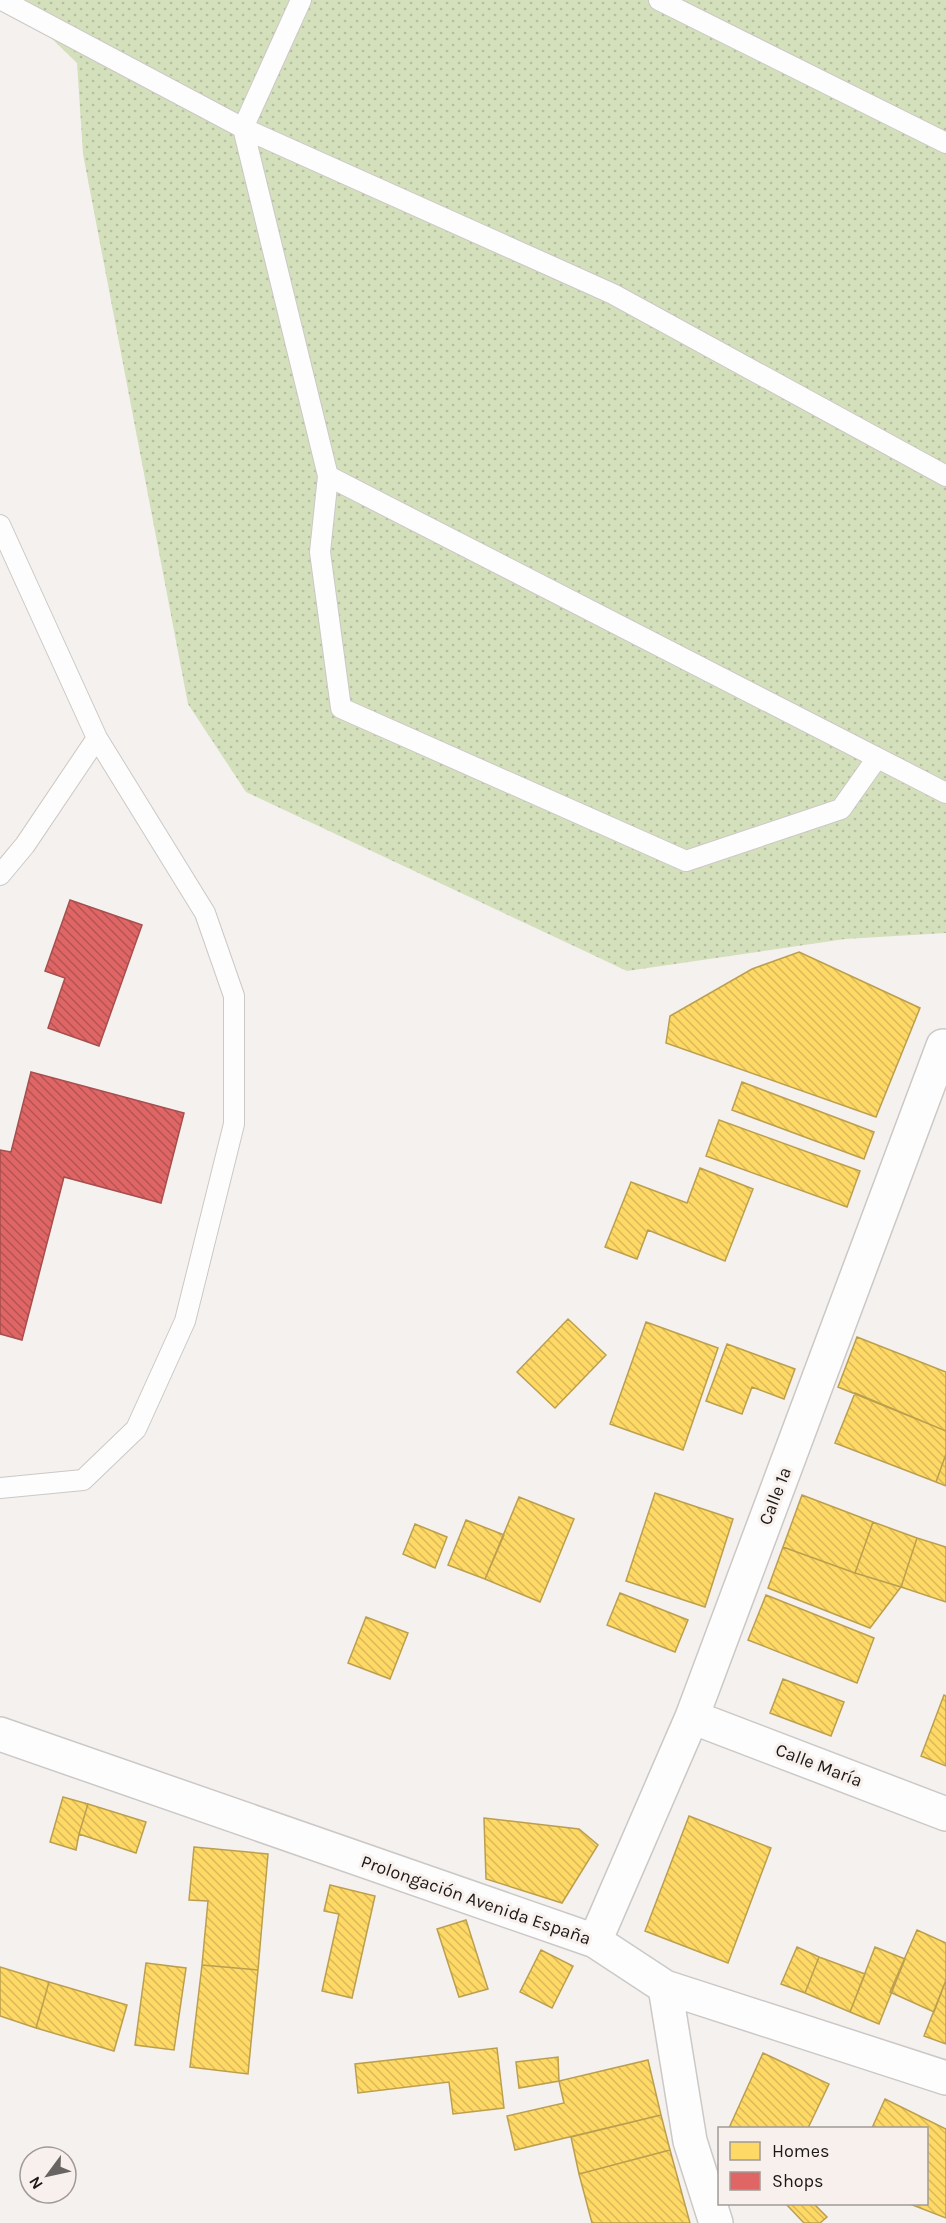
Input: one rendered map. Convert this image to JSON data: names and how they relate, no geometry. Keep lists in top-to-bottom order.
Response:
{
  "streets": {
    "street": ["Calle 1ª", "Calle María", "Prolongación Avenida España"]
  },
  "crossings": [
    ["Calle 1ª", "Calle María"],
    ["Calle 1ª", "Prolongación Avenida España"]
  ],
  "legend": ["Homes", "Shops"],
  "north": "bottom left"
}
